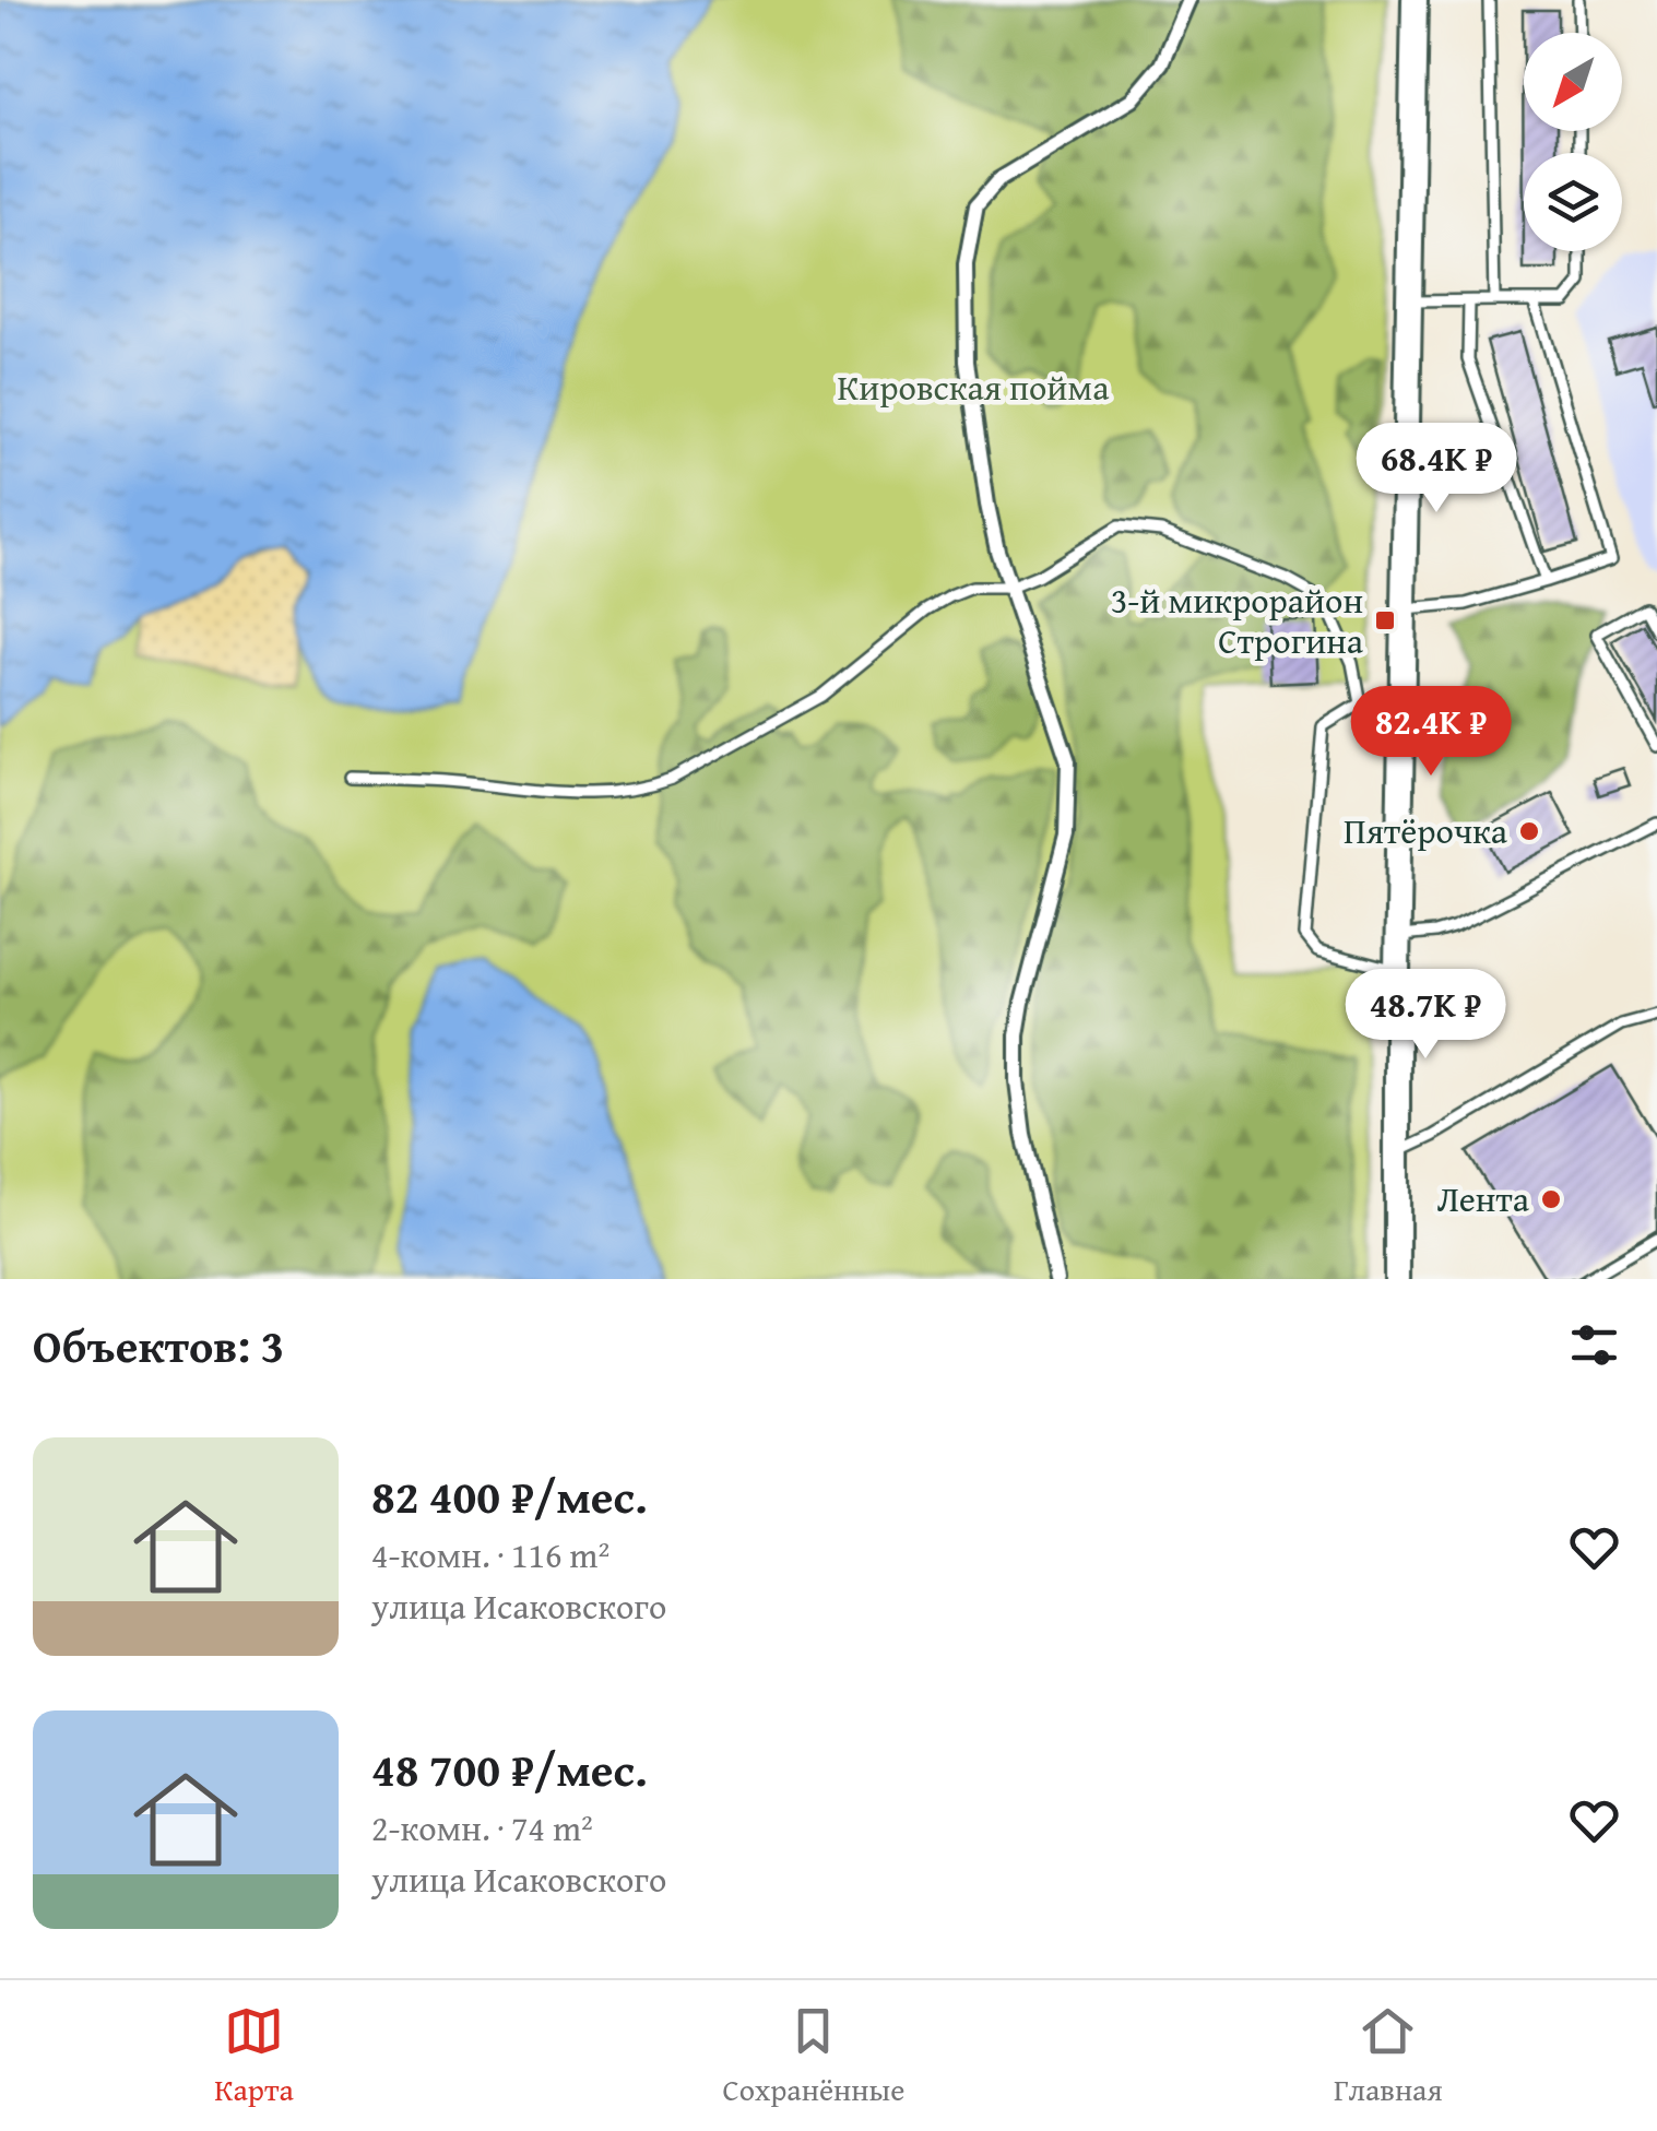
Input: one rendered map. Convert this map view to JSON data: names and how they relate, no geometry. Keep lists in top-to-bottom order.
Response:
{
  "parks": ["Кировская пойма"],
  "places": {
    "transit": ["3-й микрорайон Строгина"],
    "other": ["Пятёрочка", "Лента"]
  },
  "north": "bottom left",
  "page": {
    "price": ["68.4K ₽", "82.4K ₽", "48.7K ₽"],
    "heading": "Объектов: 3",
    "list": [
      {
        "name": "82 400 ₽/мес.",
        "note": "4-комн. · 116 m² · улица Исаковского"
      },
      {
        "name": "48 700 ₽/мес.",
        "note": "2-комн. · 74 m² · улица Исаковского"
      }
    ],
    "tabs": ["Карта", "Сохранённые", "Главная"]
  }
}
